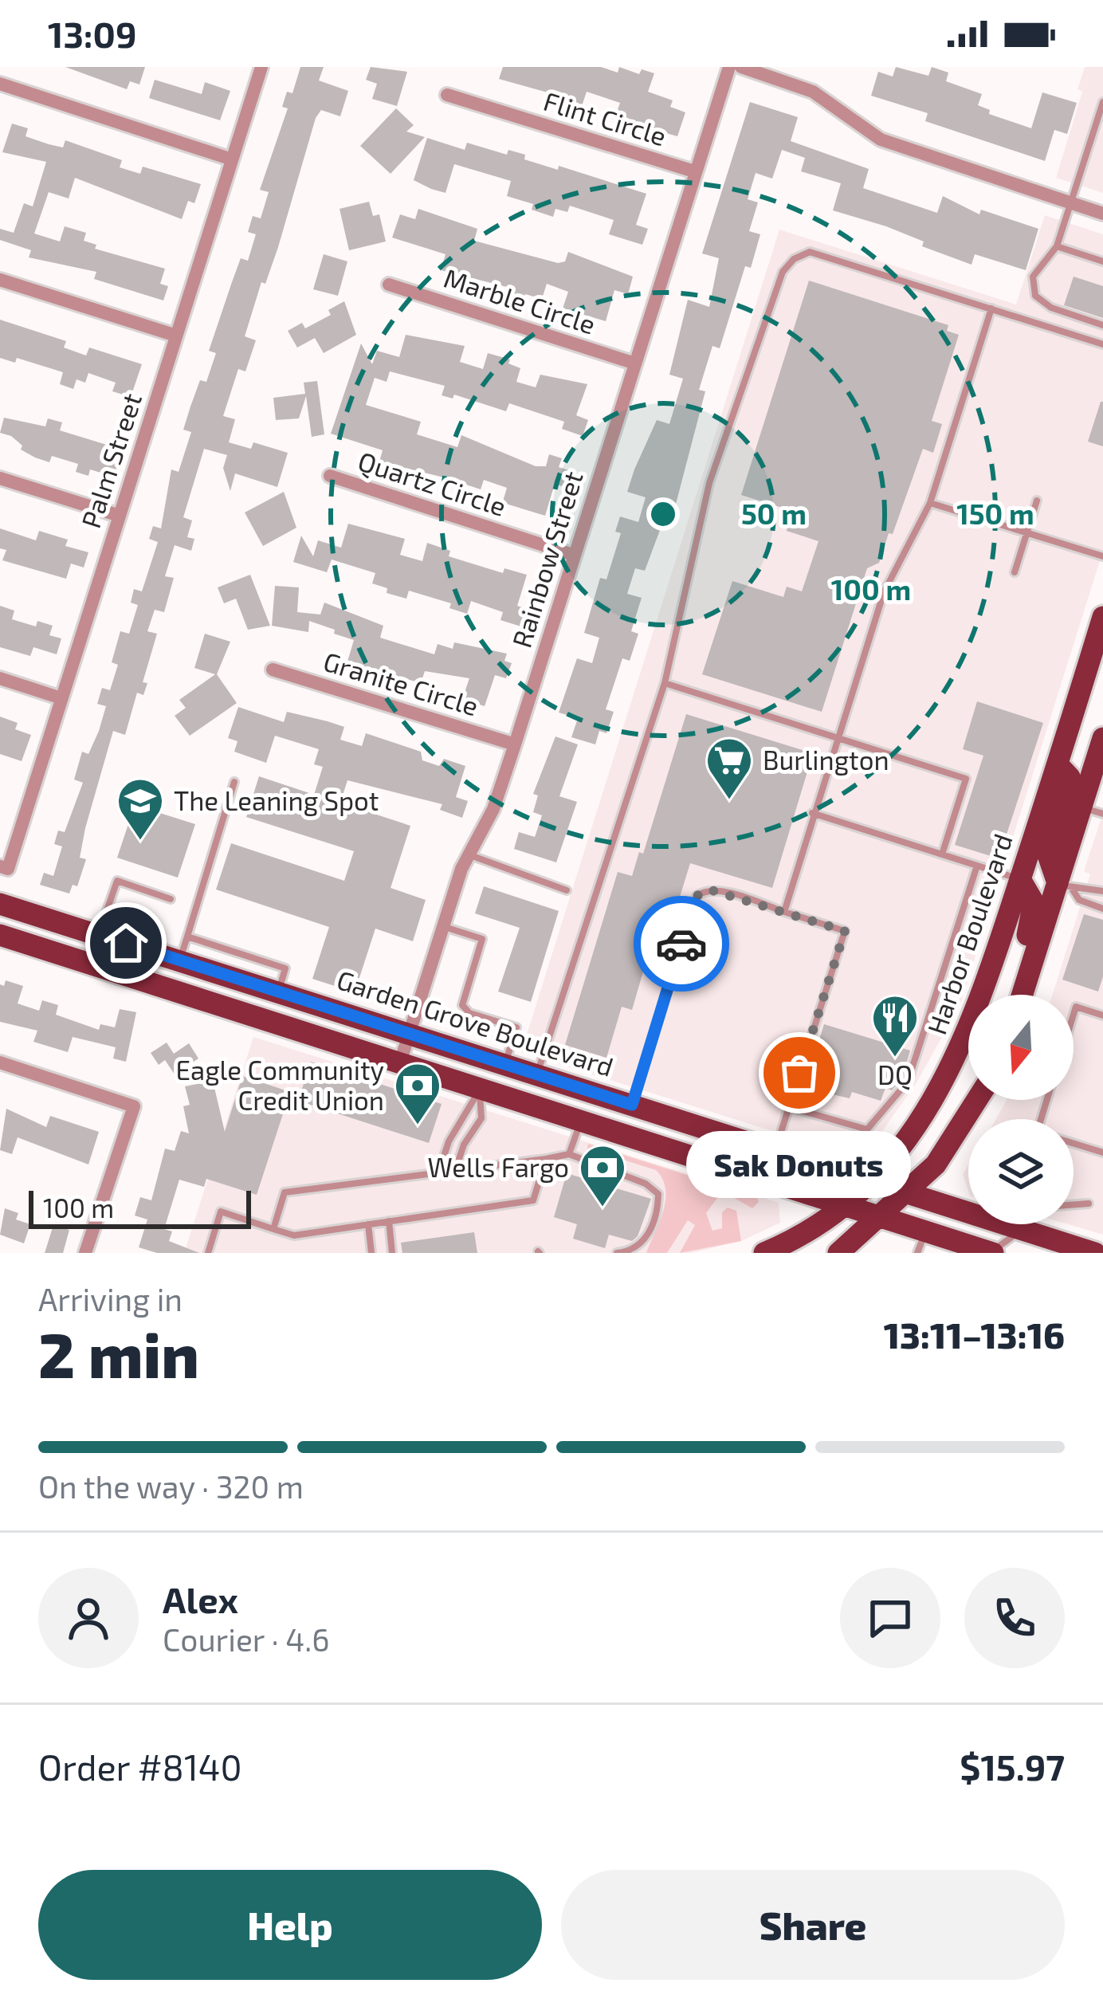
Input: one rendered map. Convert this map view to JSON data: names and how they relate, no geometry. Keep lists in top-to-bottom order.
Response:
{
  "streets": {
    "main road": ["Harbor Boulevard", "Garden Grove Boulevard"],
    "street": [
      "Flint Circle",
      "Marble Circle",
      "Palm Street",
      "Quartz Circle",
      "Rainbow Street",
      "Granite Circle"
    ]
  },
  "crossings": [
    ["Flint Circle", "Rainbow Street"],
    ["Marble Circle", "Rainbow Street"],
    ["Quartz Circle", "Rainbow Street"],
    ["Rainbow Street", "Granite Circle"],
    ["Rainbow Street", "Garden Grove Boulevard"],
    ["Harbor Boulevard", "Garden Grove Boulevard"]
  ],
  "places": {
    "supermarket": ["Burlington"],
    "school or university": ["The Leaning Spot"],
    "restaurant": ["DQ"],
    "other": ["Sak Donuts"],
    "bank": ["Eagle Community Credit Union", "Wells Fargo"]
  },
  "scale_bar": "100 m",
  "north": "bottom",
  "page": {
    "status": "13:09",
    "bubble": "Sak Donuts",
    "scale": "100 m",
    "heading": ["2 min", "Arriving in", "13:11–13:16"],
    "panel": [
      "Alex",
      "Courier · 4.6",
      "Order #8140",
      "$15.97"
    ],
    "bar": "On the way · 320 m",
    "buttons": ["Help", "Share"]
  },
  "rings": ["50 m", "150 m", "100 m"]
}
